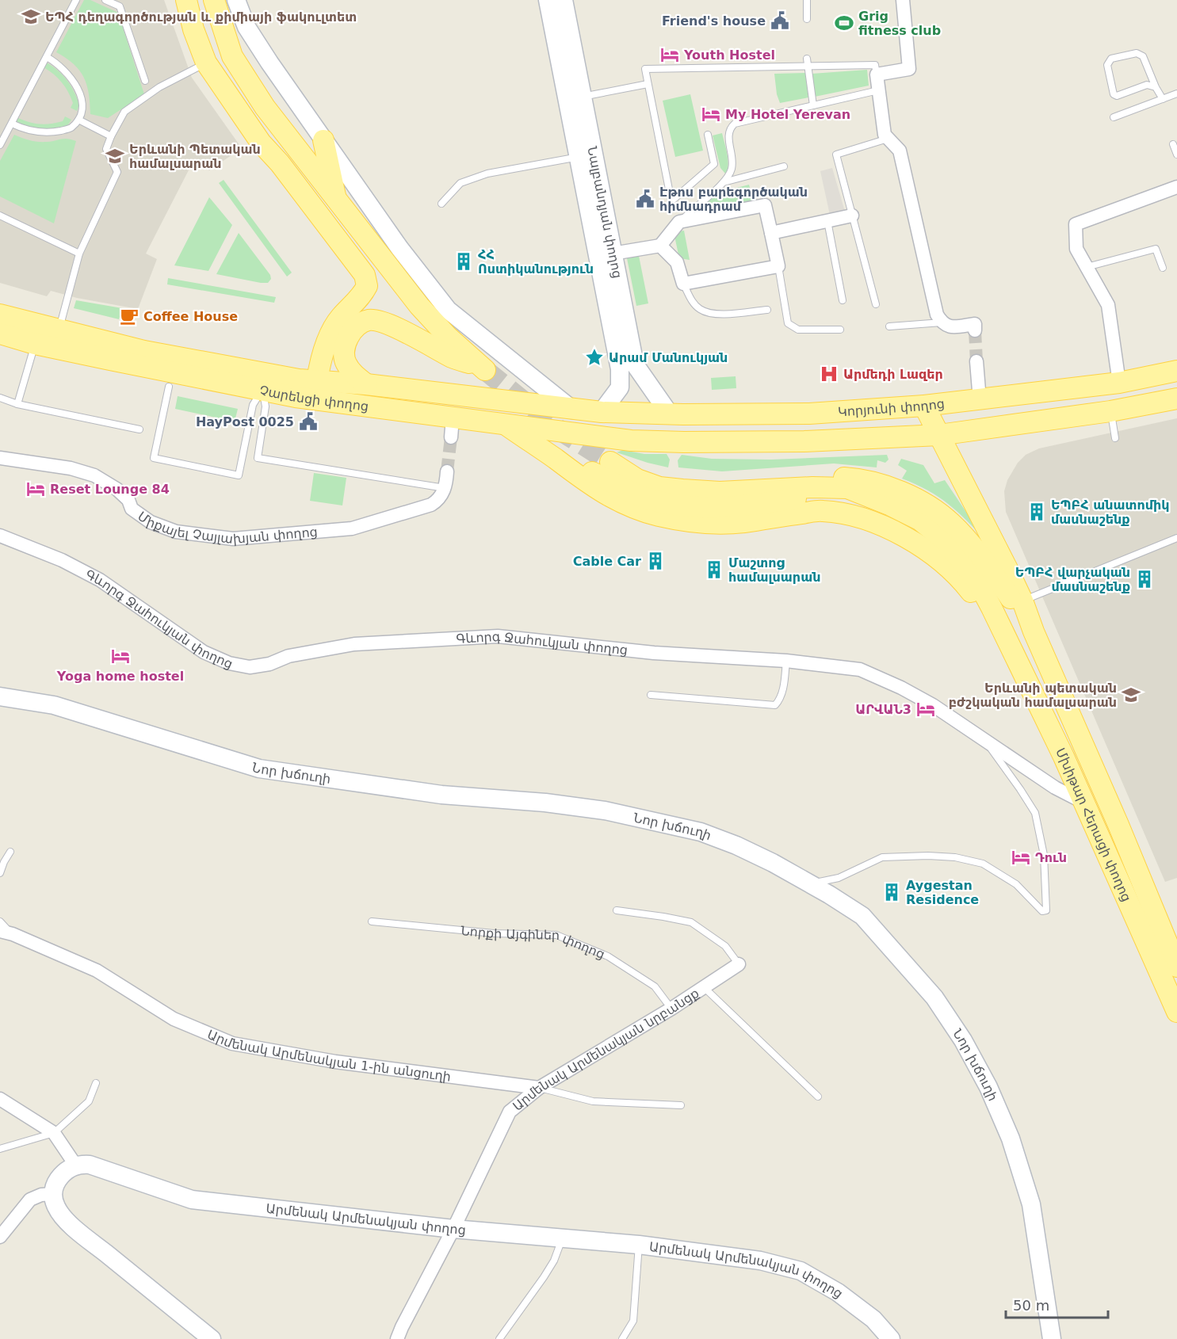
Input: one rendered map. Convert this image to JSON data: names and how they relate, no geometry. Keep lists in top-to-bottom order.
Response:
{
  "streets": {
    "main road": [
      "Նալբանդյան փողոց",
      "Չարենցի փողոց",
      "Կորյունի փողոց",
      "Նոր խճուղի",
      "Մխիթար Հերացի փողոց",
      "Արմենակ Արմենակյան փողոց"
    ],
    "street": [
      "Միքայել Չայլախյան փողոց",
      "Գևորգ Ջահուկյան փողոց",
      "Արմենակ Արմենակյան նրբանցք",
      "Արմենակ Արմենակյան 1-ին անցուղի"
    ],
    "lane": ["Նորքի Այգիներ փողոց"]
  },
  "crossings": [
    ["Նալբանդյան փողոց", "Չարենցի փողոց"],
    ["Նալբանդյան փողոց", "Կորյունի փողոց"],
    ["Չարենցի փողոց", "Կորյունի փողոց"],
    ["Գևորգ Ջահուկյան փողոց", "Մխիթար Հերացի փողոց"],
    ["Նորքի Այգիներ փողոց", "Արմենակ Արմենակյան նրբանցք"],
    ["Արմենակ Արմենակյան նրբանցք", "Արմենակ Արմենակյան 1-ին անցուղի"],
    ["Արմենակ Արմենակյան նրբանցք", "Արմենակ Արմենակյան փողոց"]
  ],
  "places": {
    "school or university": ["ԵՊՀ դեղագործության և քիմիայի ֆակուլտետ", "Երևանի Պետական համալսարան", "Երևանի պետական բժշկական համալսարան"],
    "public building": ["Friend's house", "Էթոս բարեգործական հիմնադրամ", "HayPost 0025"],
    "sports": ["Grig fitness club"],
    "hotel": [
      "Youth Hostel",
      "My Hotel Yerevan",
      "Reset Lounge 84",
      "Yoga home hostel",
      "ԱՐՎԱՆ3",
      "Դուն"
    ],
    "building": [
      "ՀՀ Ոստիկանություն",
      "ԵՊԲՀ անատոմիկ մասնաշենք",
      "Cable Car",
      "Մաշտոց համալսարան",
      "ԵՊԲՀ վարչական մասնաշենք",
      "Aygestan Residence"
    ],
    "cafe": ["Coffee House"],
    "place": ["Արամ Մանուկյան"],
    "hospital": ["Արմեդի Լազեր"]
  },
  "scale_bar": "50 m"
}
